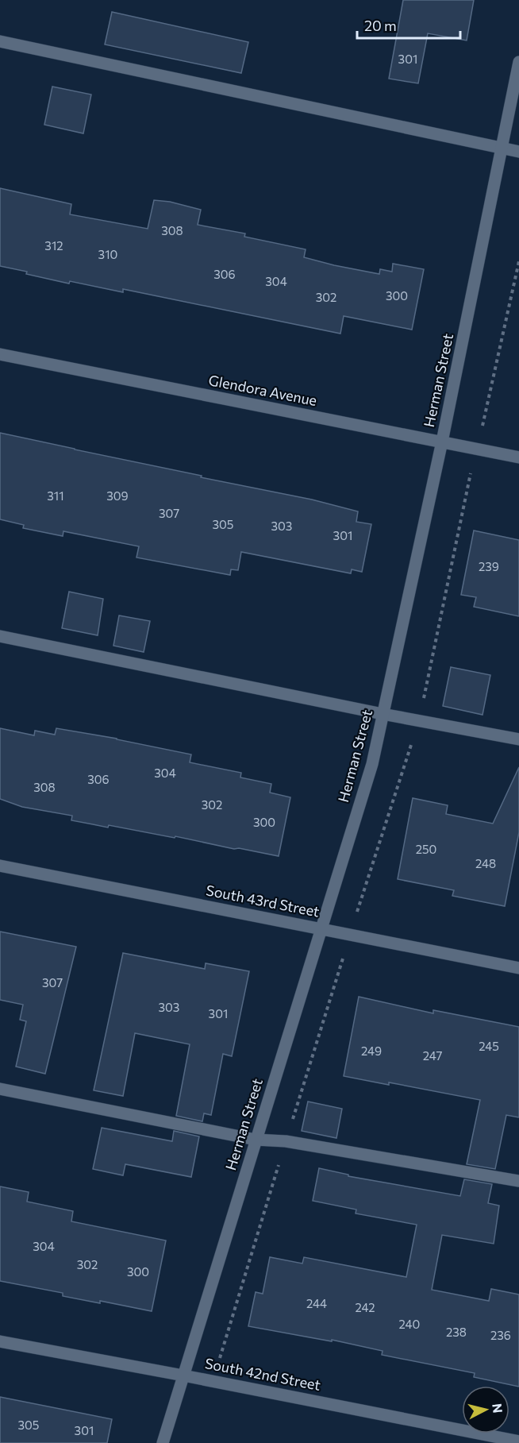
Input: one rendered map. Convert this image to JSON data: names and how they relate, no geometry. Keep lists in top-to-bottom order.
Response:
{
  "streets": {
    "street": [
      "Herman Street",
      "Glendora Avenue",
      "South 43rd Street",
      "South 42nd Street"
    ]
  },
  "crossings": [
    ["Herman Street", "Glendora Avenue"],
    ["Herman Street", "South 43rd Street"],
    ["Herman Street", "South 42nd Street"]
  ],
  "house_numbers": [
    "301",
    "308",
    "312",
    "310",
    "306",
    "304",
    "300",
    "302",
    "311",
    "309",
    "307",
    "305",
    "303",
    "301",
    "239",
    "304",
    "306",
    "308",
    "302",
    "300",
    "250",
    "248",
    "307",
    "303",
    "301",
    "245",
    "249",
    "247",
    "304",
    "302",
    "300",
    "244",
    "242",
    "240",
    "238",
    "236",
    "305",
    "301"
  ],
  "scale_bar": "20 m",
  "north": "right"
}
